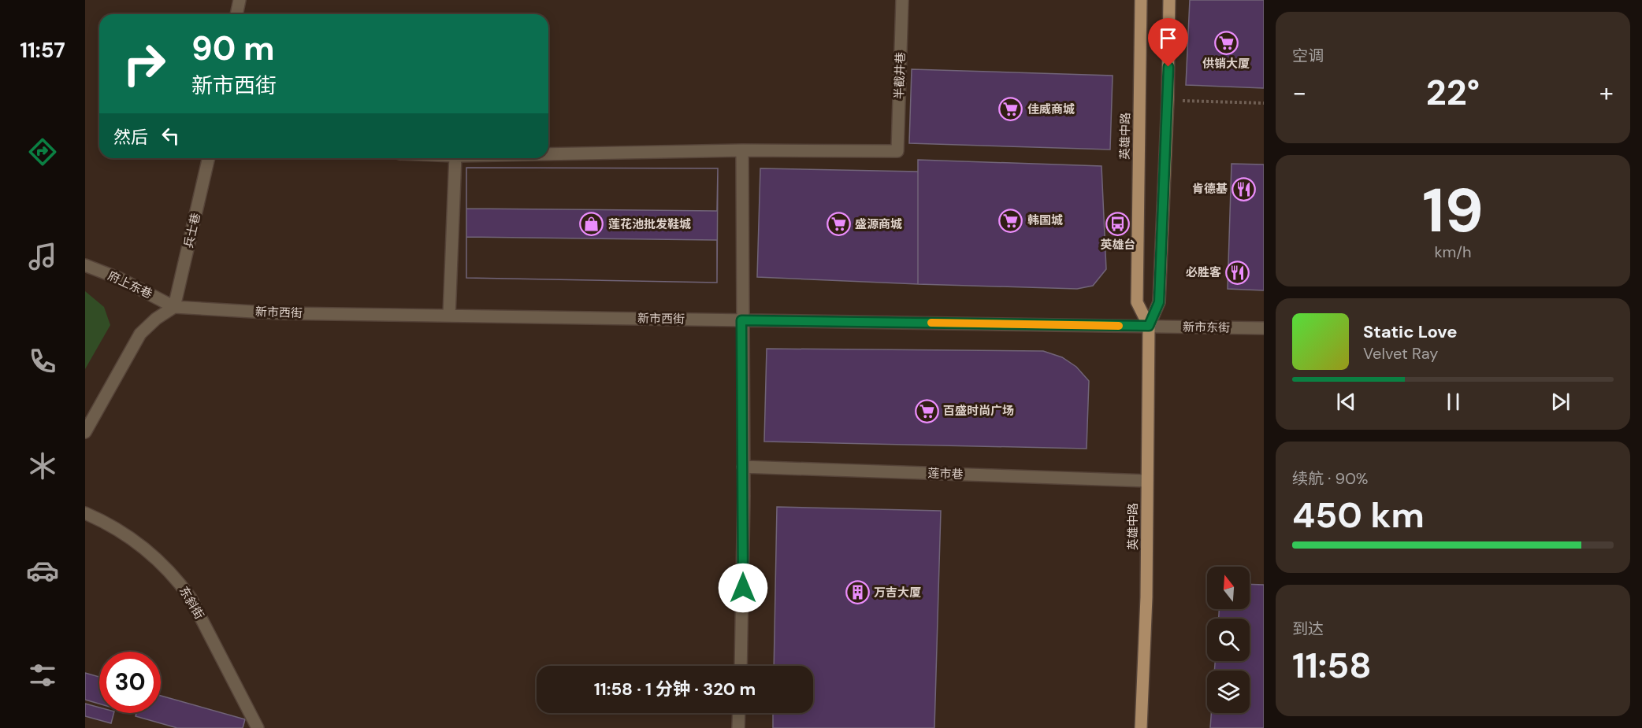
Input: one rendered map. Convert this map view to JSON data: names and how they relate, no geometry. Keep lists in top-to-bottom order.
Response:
{
  "streets": {
    "main road": ["英雄中路"],
    "street": [
      "半截井巷",
      "兵士巷",
      "府上东巷",
      "新市西街",
      "新市东街",
      "莲市巷",
      "东斜街"
    ]
  },
  "crossings": [
    ["英雄中路", "新市西街"],
    ["英雄中路", "新市东街"],
    ["英雄中路", "莲市巷"],
    ["兵士巷", "府上东巷"],
    ["兵士巷", "新市西街"],
    ["府上东巷", "新市西街"],
    ["新市西街", "新市东街"]
  ],
  "places": {
    "supermarket": [
      "供销大厦",
      "佳威商城",
      "韩国城",
      "盛源商城",
      "百盛时尚广场"
    ],
    "restaurant": ["肯德基", "必胜客"],
    "bus stop": ["英雄台"],
    "shop": ["莲花池批发鞋城"],
    "building": ["万吉大厦"]
  },
  "north": "top",
  "page": {
    "tabs": "11:57",
    "tile": [
      "空调",
      ["19", "km/h"],
      ["续航 · 90%", "450 km"],
      ["到达", "11:58"]
    ],
    "turn": ["90 m", "新市西街"],
    "heat": ["−", "22°", "+"],
    "then": "然后",
    "song": ["Static Love", "Velvet Ray"],
    "limit": "30",
    "trip": "11:58 · 1 分钟 · 320 m"
  }
}
